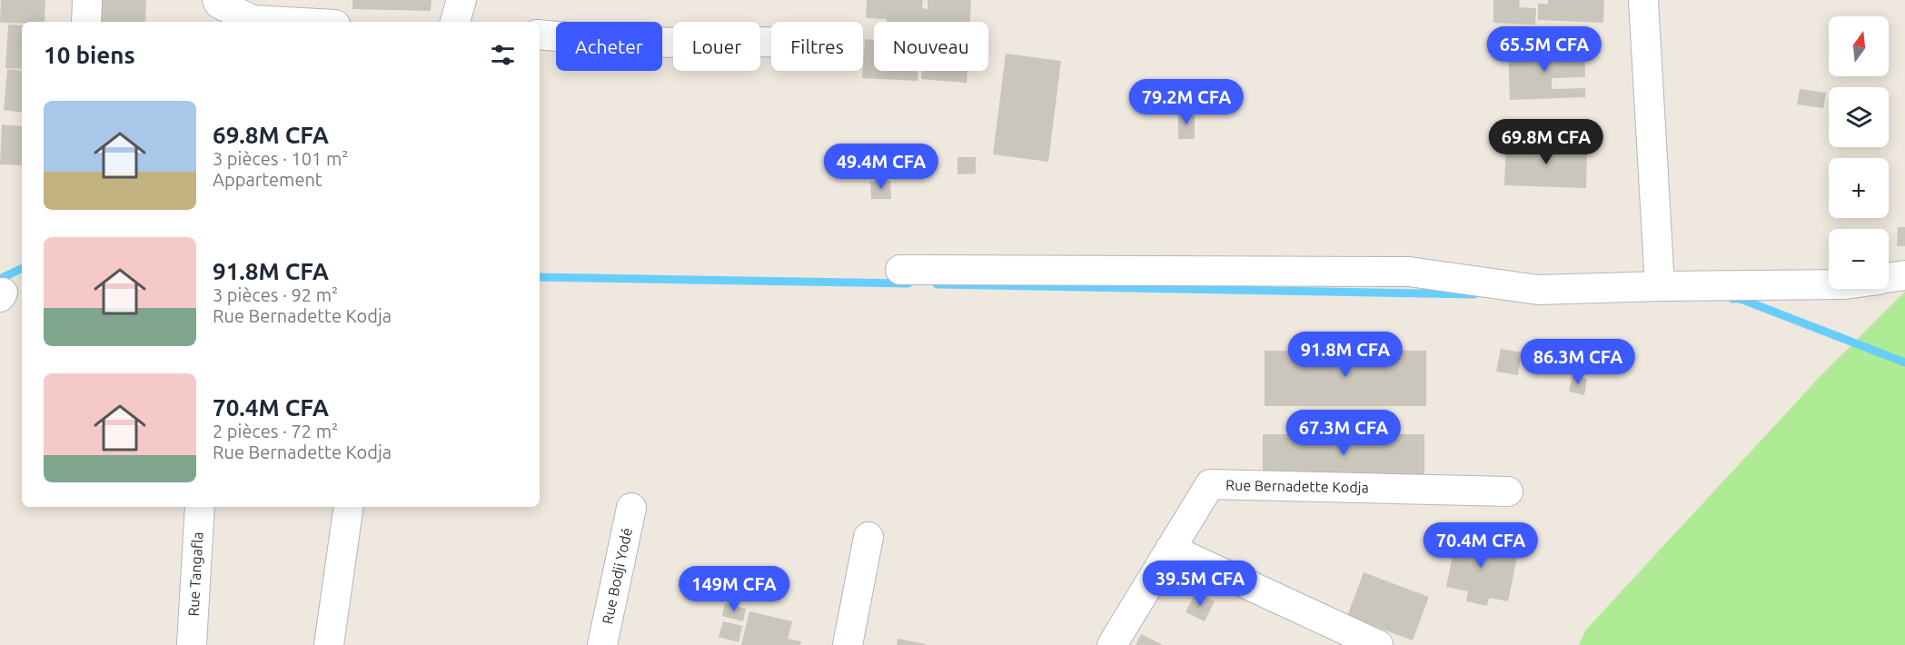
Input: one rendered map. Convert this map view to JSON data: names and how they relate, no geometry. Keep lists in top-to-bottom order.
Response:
{
  "streets": {
    "street": ["Rue Bernadette Kodja", "Rue Tangafla", "Rue Bodji Yodé"]
  },
  "north": "top",
  "page": {
    "map_buttons": ["+", "−"],
    "chip": [
      "Acheter",
      "Louer",
      "Filtres",
      "Nouveau"
    ],
    "heading": "10 biens",
    "price": [
      "65.5M CFA",
      "79.2M CFA",
      "69.8M CFA",
      "49.4M CFA",
      "91.8M CFA",
      "86.3M CFA",
      "67.3M CFA",
      "70.4M CFA",
      "39.5M CFA",
      "149M CFA"
    ],
    "list": [
      {
        "name": "69.8M CFA",
        "note": "3 pièces · 101 m² · Appartement"
      },
      {
        "name": "91.8M CFA",
        "note": "3 pièces · 92 m² · Rue Bernadette Kodja"
      },
      {
        "name": "70.4M CFA",
        "note": "2 pièces · 72 m² · Rue Bernadette Kodja"
      }
    ]
  }
}
